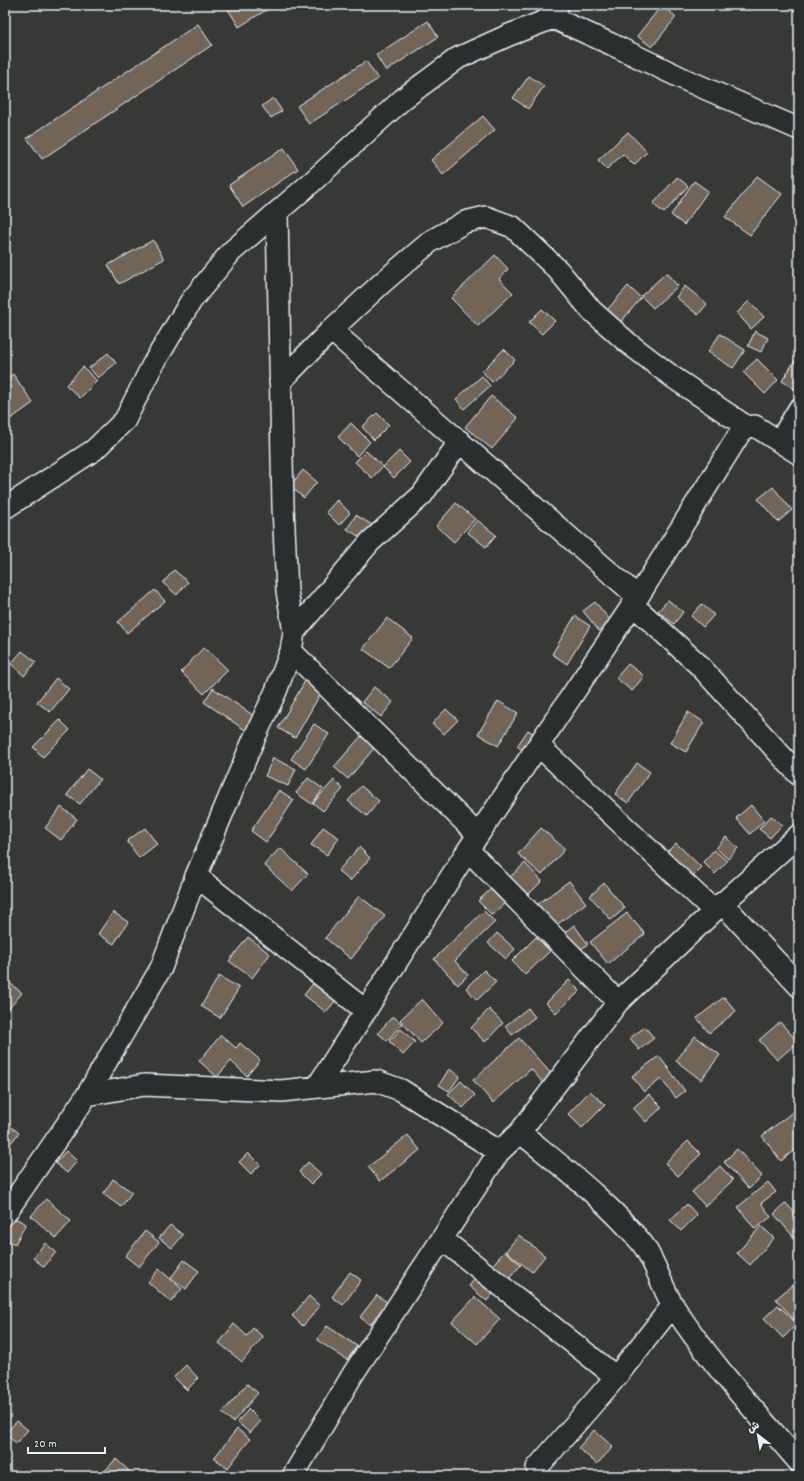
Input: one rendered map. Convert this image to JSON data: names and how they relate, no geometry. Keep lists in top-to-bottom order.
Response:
{
  "scale_bar": "20 m",
  "north": "top left"
}
